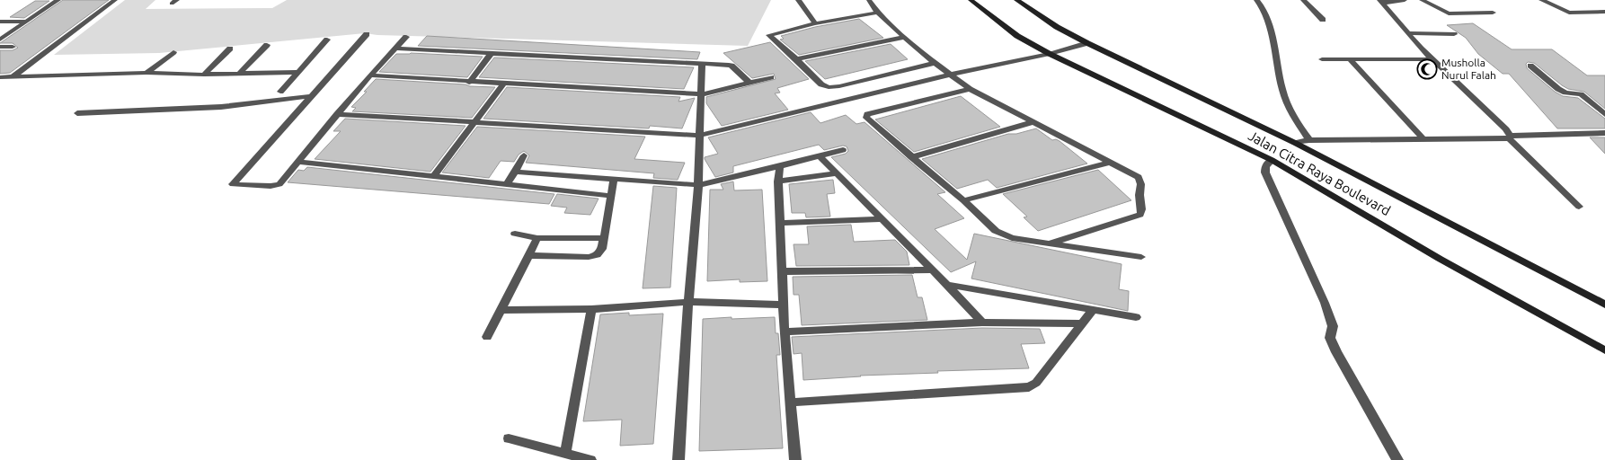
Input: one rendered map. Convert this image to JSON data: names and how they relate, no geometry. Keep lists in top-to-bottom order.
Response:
{
  "streets": {
    "main road": ["Jalan Citra Raya Boulevard"]
  },
  "places": {
    "mosque": ["Musholla Nurul Falah"]
  }
}
